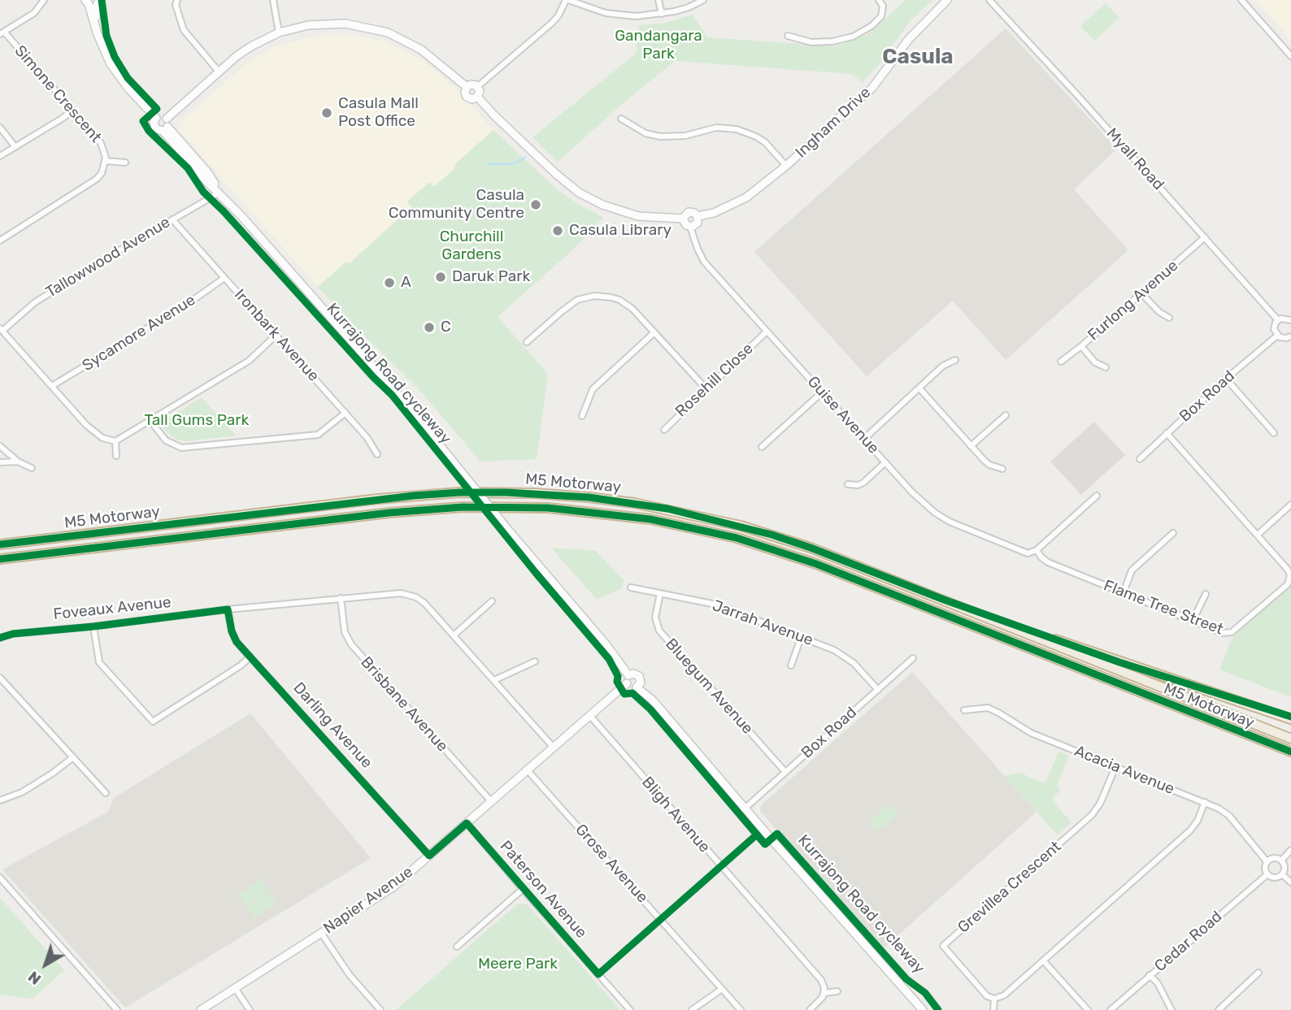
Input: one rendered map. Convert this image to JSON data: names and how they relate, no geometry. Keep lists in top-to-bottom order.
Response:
{
  "streets": {
    "highway": ["M5 Motorway"],
    "street": [
      "Simone Crescent",
      "Ingham Drive",
      "Myall Road",
      "Tallowwood Avenue",
      "Furlong Avenue",
      "Sycamore Avenue",
      "Ironbark Avenue",
      "Rosehill Close",
      "Box Road",
      "Guise Avenue",
      "Flame Tree Street",
      "Foveaux Avenue",
      "Jarrah Avenue",
      "Bluegum Avenue",
      "Brisbane Avenue",
      "Darling Avenue",
      "Acacia Avenue",
      "Bligh Avenue",
      "Grose Avenue",
      "Grevillea Crescent",
      "Paterson Avenue",
      "Napier Avenue",
      "Cedar Road"
    ],
    "cycle path": ["Kurrajong Road cycleway"]
  },
  "crossings": [
    ["Ingham Drive", "Guise Avenue"],
    ["Myall Road", "Furlong Avenue"],
    ["Tallowwood Avenue", "Ironbark Avenue"],
    ["Sycamore Avenue", "Ironbark Avenue"],
    ["Rosehill Close", "Guise Avenue"],
    ["Box Road", "Flame Tree Street"],
    ["Box Road", "Jarrah Avenue"],
    ["Box Road", "Bluegum Avenue"],
    ["Guise Avenue", "Flame Tree Street"],
    ["Foveaux Avenue", "Brisbane Avenue"],
    ["Foveaux Avenue", "Darling Avenue"],
    ["Foveaux Avenue", "Napier Avenue"],
    ["Jarrah Avenue", "Bluegum Avenue"],
    ["Brisbane Avenue", "Napier Avenue"],
    ["Darling Avenue", "Napier Avenue"],
    ["Acacia Avenue", "Grevillea Crescent"],
    ["Acacia Avenue", "Cedar Road"],
    ["Bligh Avenue", "Napier Avenue"],
    ["Grose Avenue", "Napier Avenue"],
    ["Paterson Avenue", "Napier Avenue"]
  ],
  "districts": ["Casula"],
  "parks": [
    "Gandangara Park",
    "Churchill Gardens",
    "Tall Gums Park",
    "Meere Park"
  ],
  "places": [
    "Casula Mall Post Office",
    "Casula Community Centre",
    "Casula Library",
    "Daruk Park",
    "A",
    "C"
  ],
  "north": "bottom left"
}
